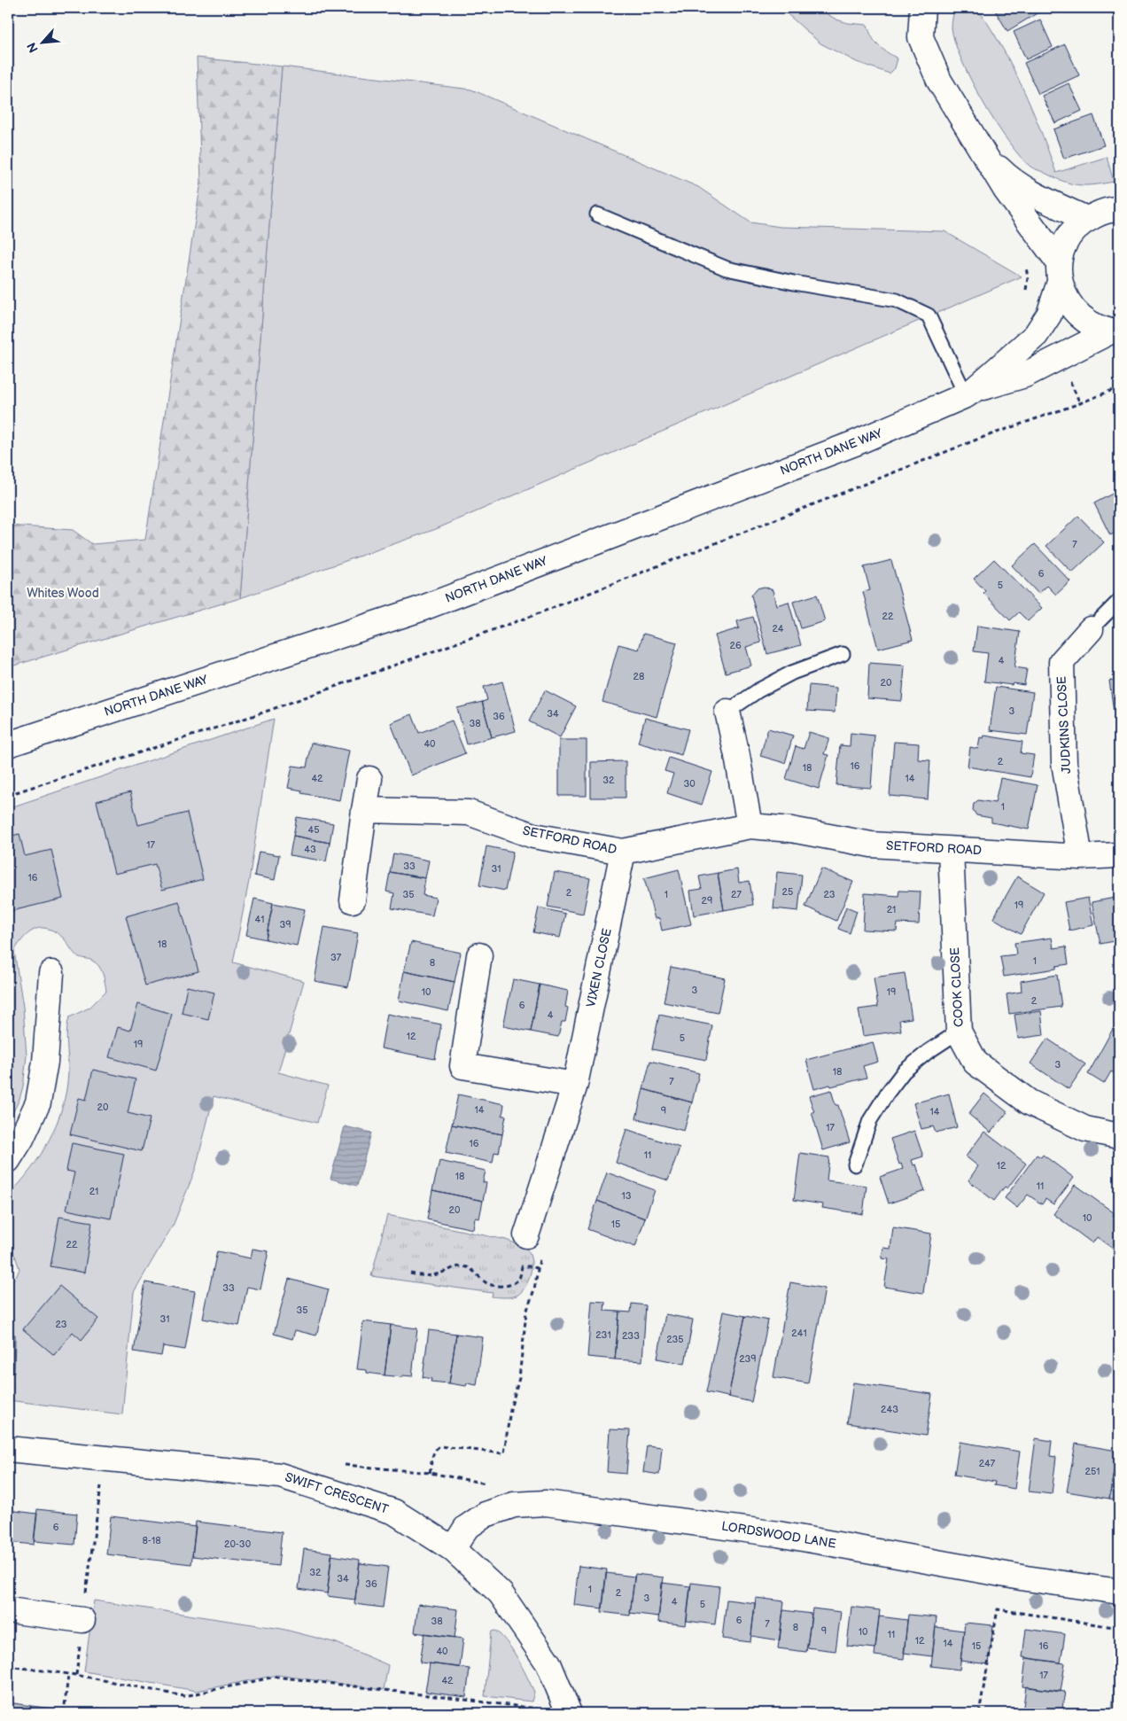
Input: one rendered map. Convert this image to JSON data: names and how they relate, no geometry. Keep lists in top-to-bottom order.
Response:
{
  "streets": {
    "street": [
      "NORTH DANE WAY",
      "JUDKINS CLOSE",
      "SETFORD ROAD",
      "VIXEN CLOSE",
      "COOK CLOSE",
      "SWIFT CRESCENT",
      "LORDSWOOD LANE"
    ]
  },
  "crossings": [
    ["JUDKINS CLOSE", "SETFORD ROAD"],
    ["SETFORD ROAD", "VIXEN CLOSE"],
    ["SETFORD ROAD", "COOK CLOSE"],
    ["SWIFT CRESCENT", "LORDSWOOD LANE"]
  ],
  "parks": ["Whites Wood"],
  "house_numbers": [
    "7",
    "6",
    "5",
    "22",
    "24",
    "26",
    "4",
    "28",
    "20",
    "3",
    "34",
    "36",
    "38",
    "40",
    "2",
    "16",
    "18",
    "42",
    "14",
    "32",
    "30",
    "1",
    "45",
    "17",
    "43",
    "33",
    "31",
    "16",
    "25",
    "2",
    "35",
    "1",
    "27",
    "23",
    "29",
    "19",
    "21",
    "41",
    "39",
    "18",
    "37",
    "1",
    "8",
    "3",
    "10",
    "19",
    "2",
    "6",
    "4",
    "12",
    "5",
    "19",
    "3",
    "18",
    "7",
    "20",
    "14",
    "9",
    "14",
    "17",
    "16",
    "11",
    "12",
    "18",
    "11",
    "21",
    "13",
    "20",
    "10",
    "15",
    "22",
    "33",
    "35",
    "31",
    "23",
    "241",
    "231",
    "233",
    "235",
    "239",
    "243",
    "247",
    "251",
    "6",
    "8-18",
    "20-30",
    "32",
    "34",
    "36",
    "1",
    "2",
    "3",
    "4",
    "5",
    "6",
    "38",
    "7",
    "8",
    "9",
    "10",
    "11",
    "12",
    "14",
    "15",
    "16",
    "40",
    "17",
    "42"
  ],
  "north": "bottom left"
}
